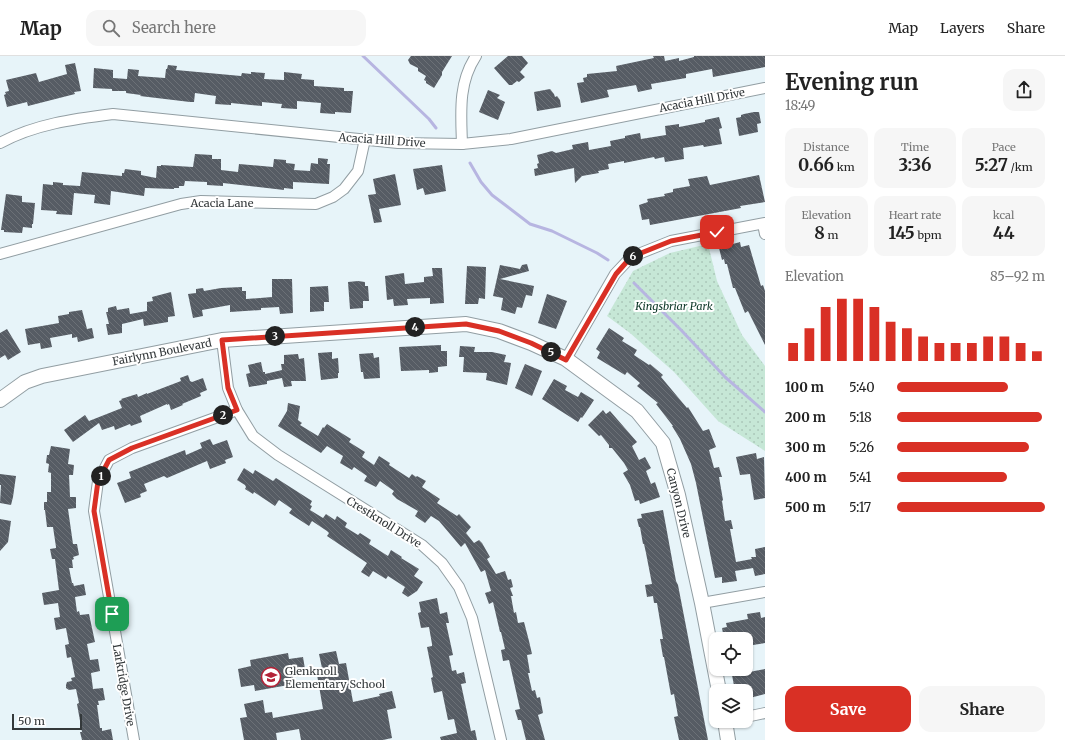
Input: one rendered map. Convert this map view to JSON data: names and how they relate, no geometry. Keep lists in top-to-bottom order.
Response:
{
  "streets": {
    "street": [
      "Acacia Hill Drive",
      "Acacia Lane",
      "Fairlynn Boulevard",
      "Canyon Drive",
      "Crestknoll Drive",
      "Larkridge Drive"
    ]
  },
  "crossings": [
    ["Acacia Hill Drive", "Acacia Lane"],
    ["Fairlynn Boulevard", "Canyon Drive"],
    ["Fairlynn Boulevard", "Crestknoll Drive"],
    ["Crestknoll Drive", "Larkridge Drive"]
  ],
  "parks": ["Kingsbriar Park"],
  "places": {
    "school or university": ["Glenknoll Elementary School"]
  },
  "scale_bar": "50 m",
  "page": {
    "header": "Map",
    "search": "Search here",
    "nav": ["Map", "Layers", "Share"],
    "heading": ["Evening run", "18:49"],
    "stats": [
      ["Distance", "0.66 km"],
      ["Time", "3:36"],
      ["Pace", "5:27 /km"],
      ["Elevation", "8 m"],
      ["Heart rate", "145 bpm"],
      ["kcal", "44"]
    ],
    "pins": [
      "6",
      "4",
      "3",
      "5",
      "2",
      "1"
    ],
    "chart": ["Elevation", "85–92 m"],
    "list": [
      {
        "name": "100 m",
        "note": "5:40"
      },
      {
        "name": "200 m",
        "note": "5:18"
      },
      {
        "name": "300 m",
        "note": "5:26"
      },
      {
        "name": "400 m",
        "note": "5:41"
      },
      {
        "name": "500 m",
        "note": "5:17"
      }
    ],
    "buttons": ["Save", "Share"],
    "scale": "50 m"
  }
}
